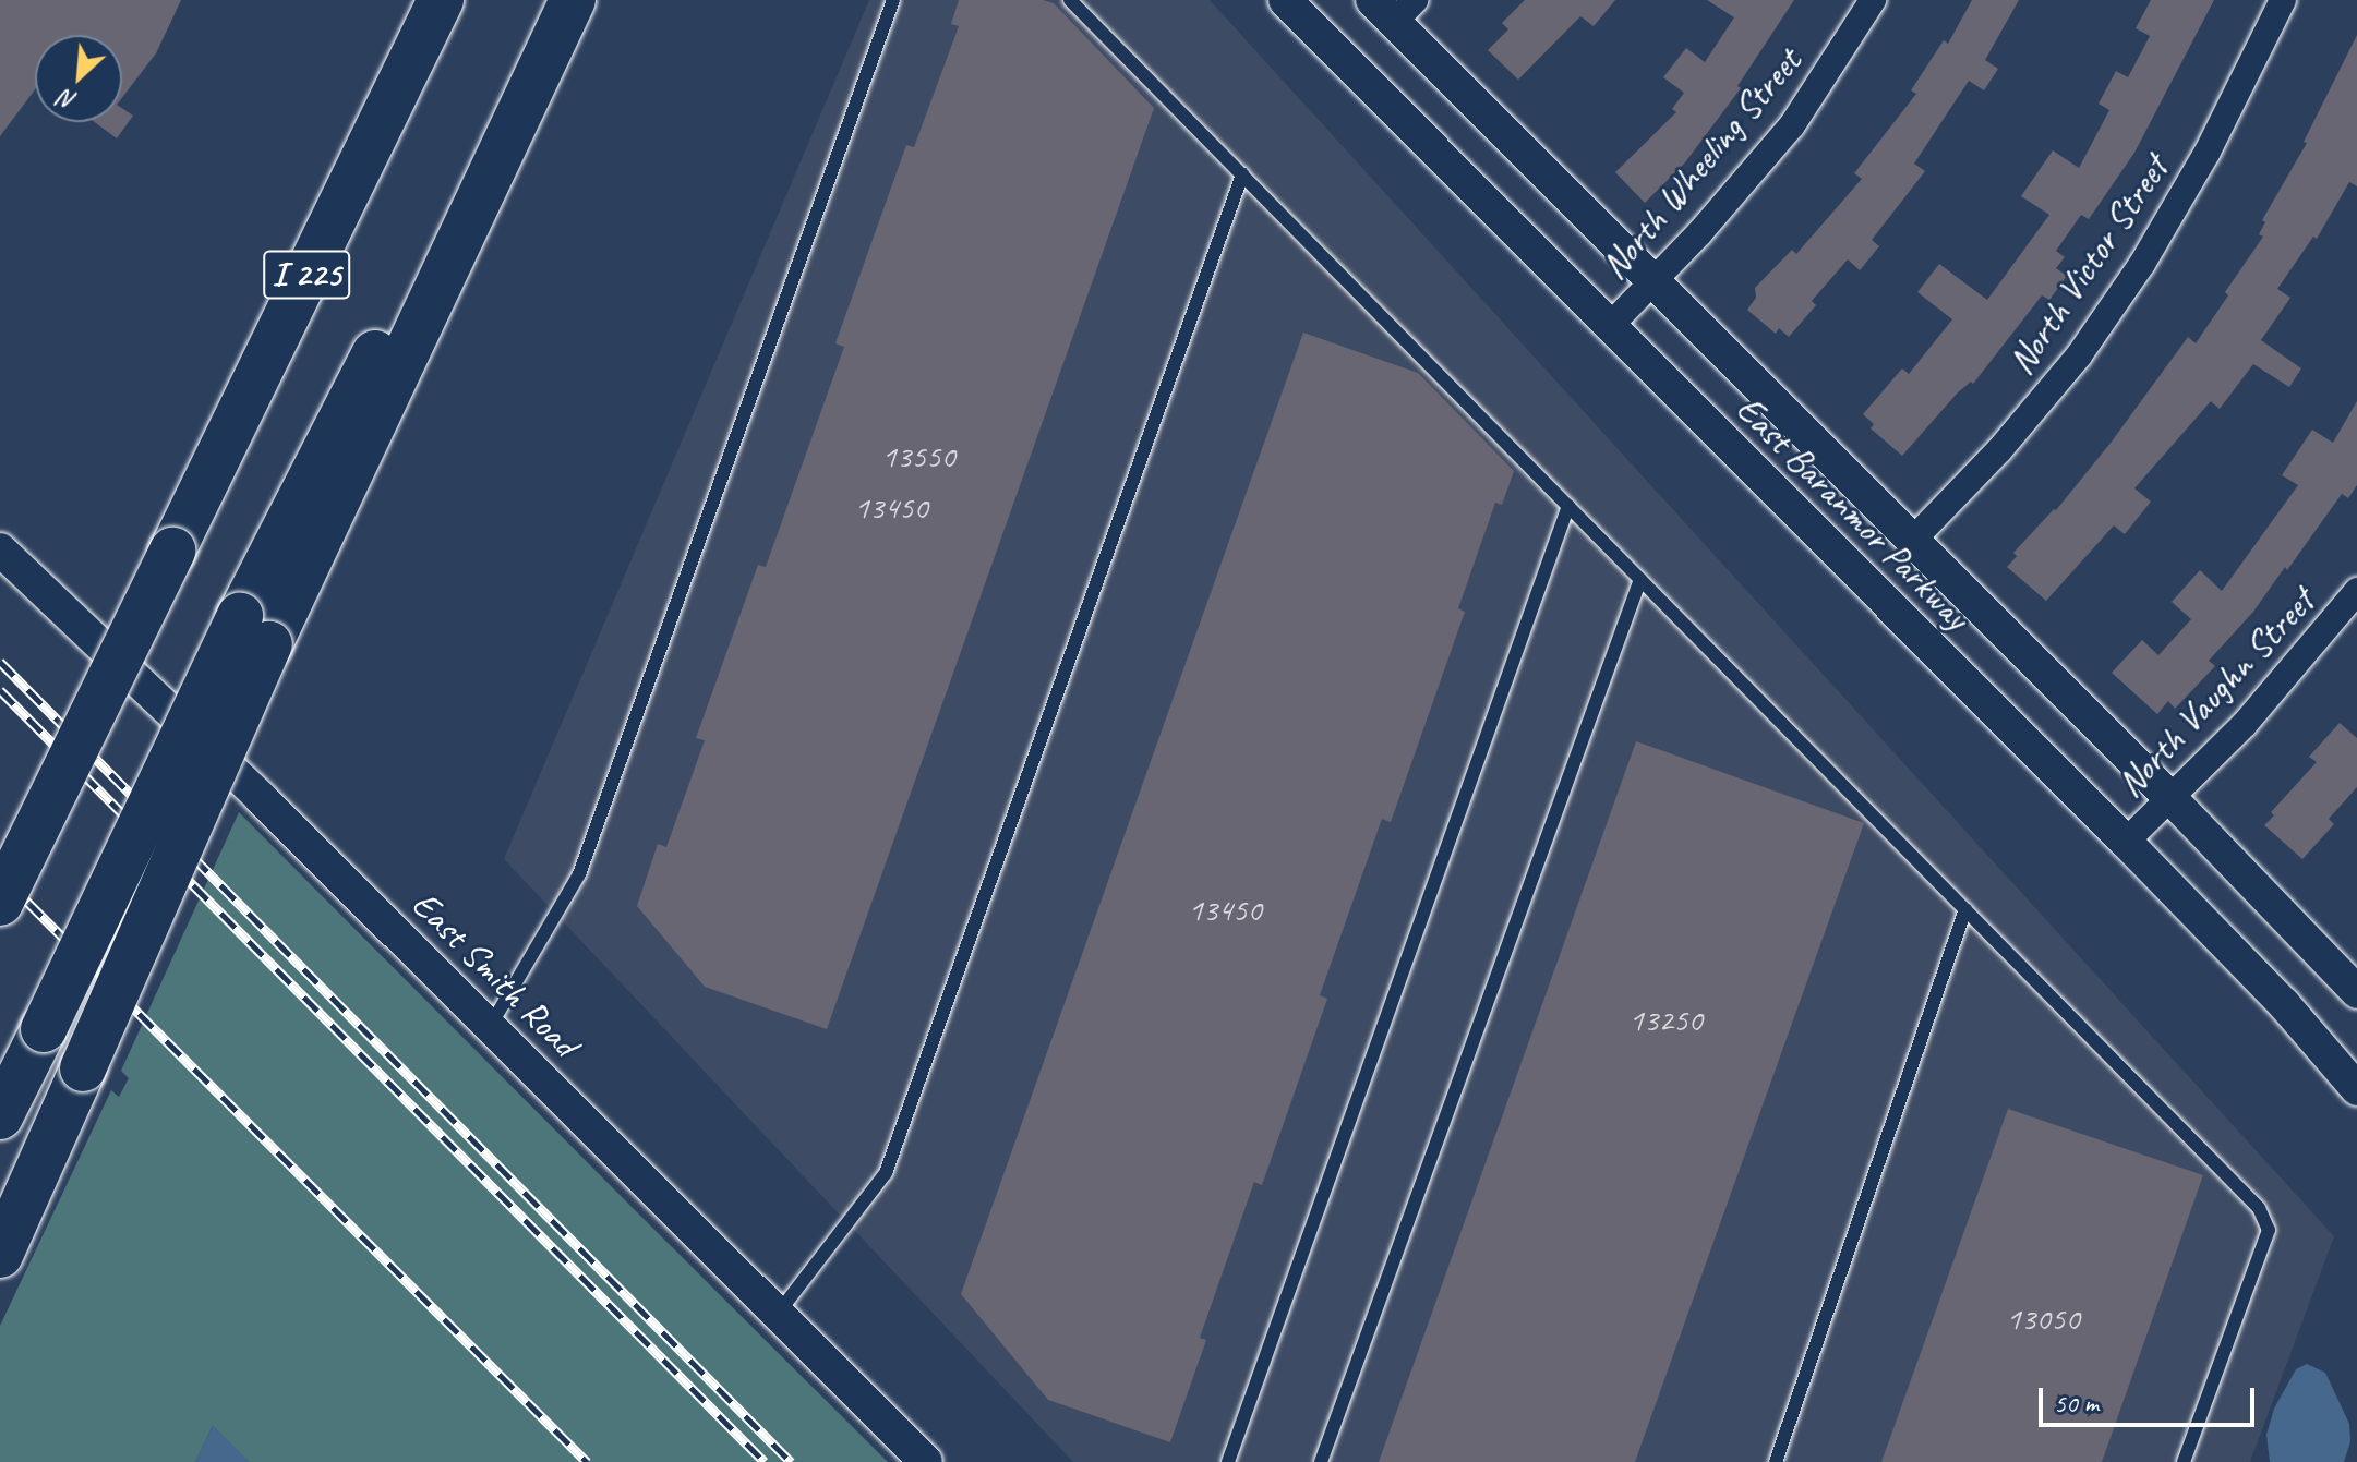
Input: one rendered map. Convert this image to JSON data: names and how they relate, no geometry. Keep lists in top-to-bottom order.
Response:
{
  "streets": {
    "highway": ["I 225"],
    "street": [
      "North Wheeling Street",
      "North Victor Street",
      "East Baranmor Parkway",
      "North Vaughn Street",
      "East Smith Road"
    ]
  },
  "crossings": [
    ["North Wheeling Street", "East Baranmor Parkway"],
    ["North Victor Street", "East Baranmor Parkway"],
    ["East Baranmor Parkway", "North Vaughn Street"]
  ],
  "house_numbers": [
    "13550",
    "13450",
    "13450",
    "13250",
    "13050"
  ],
  "scale_bar": "50 m",
  "north": "bottom left"
}
